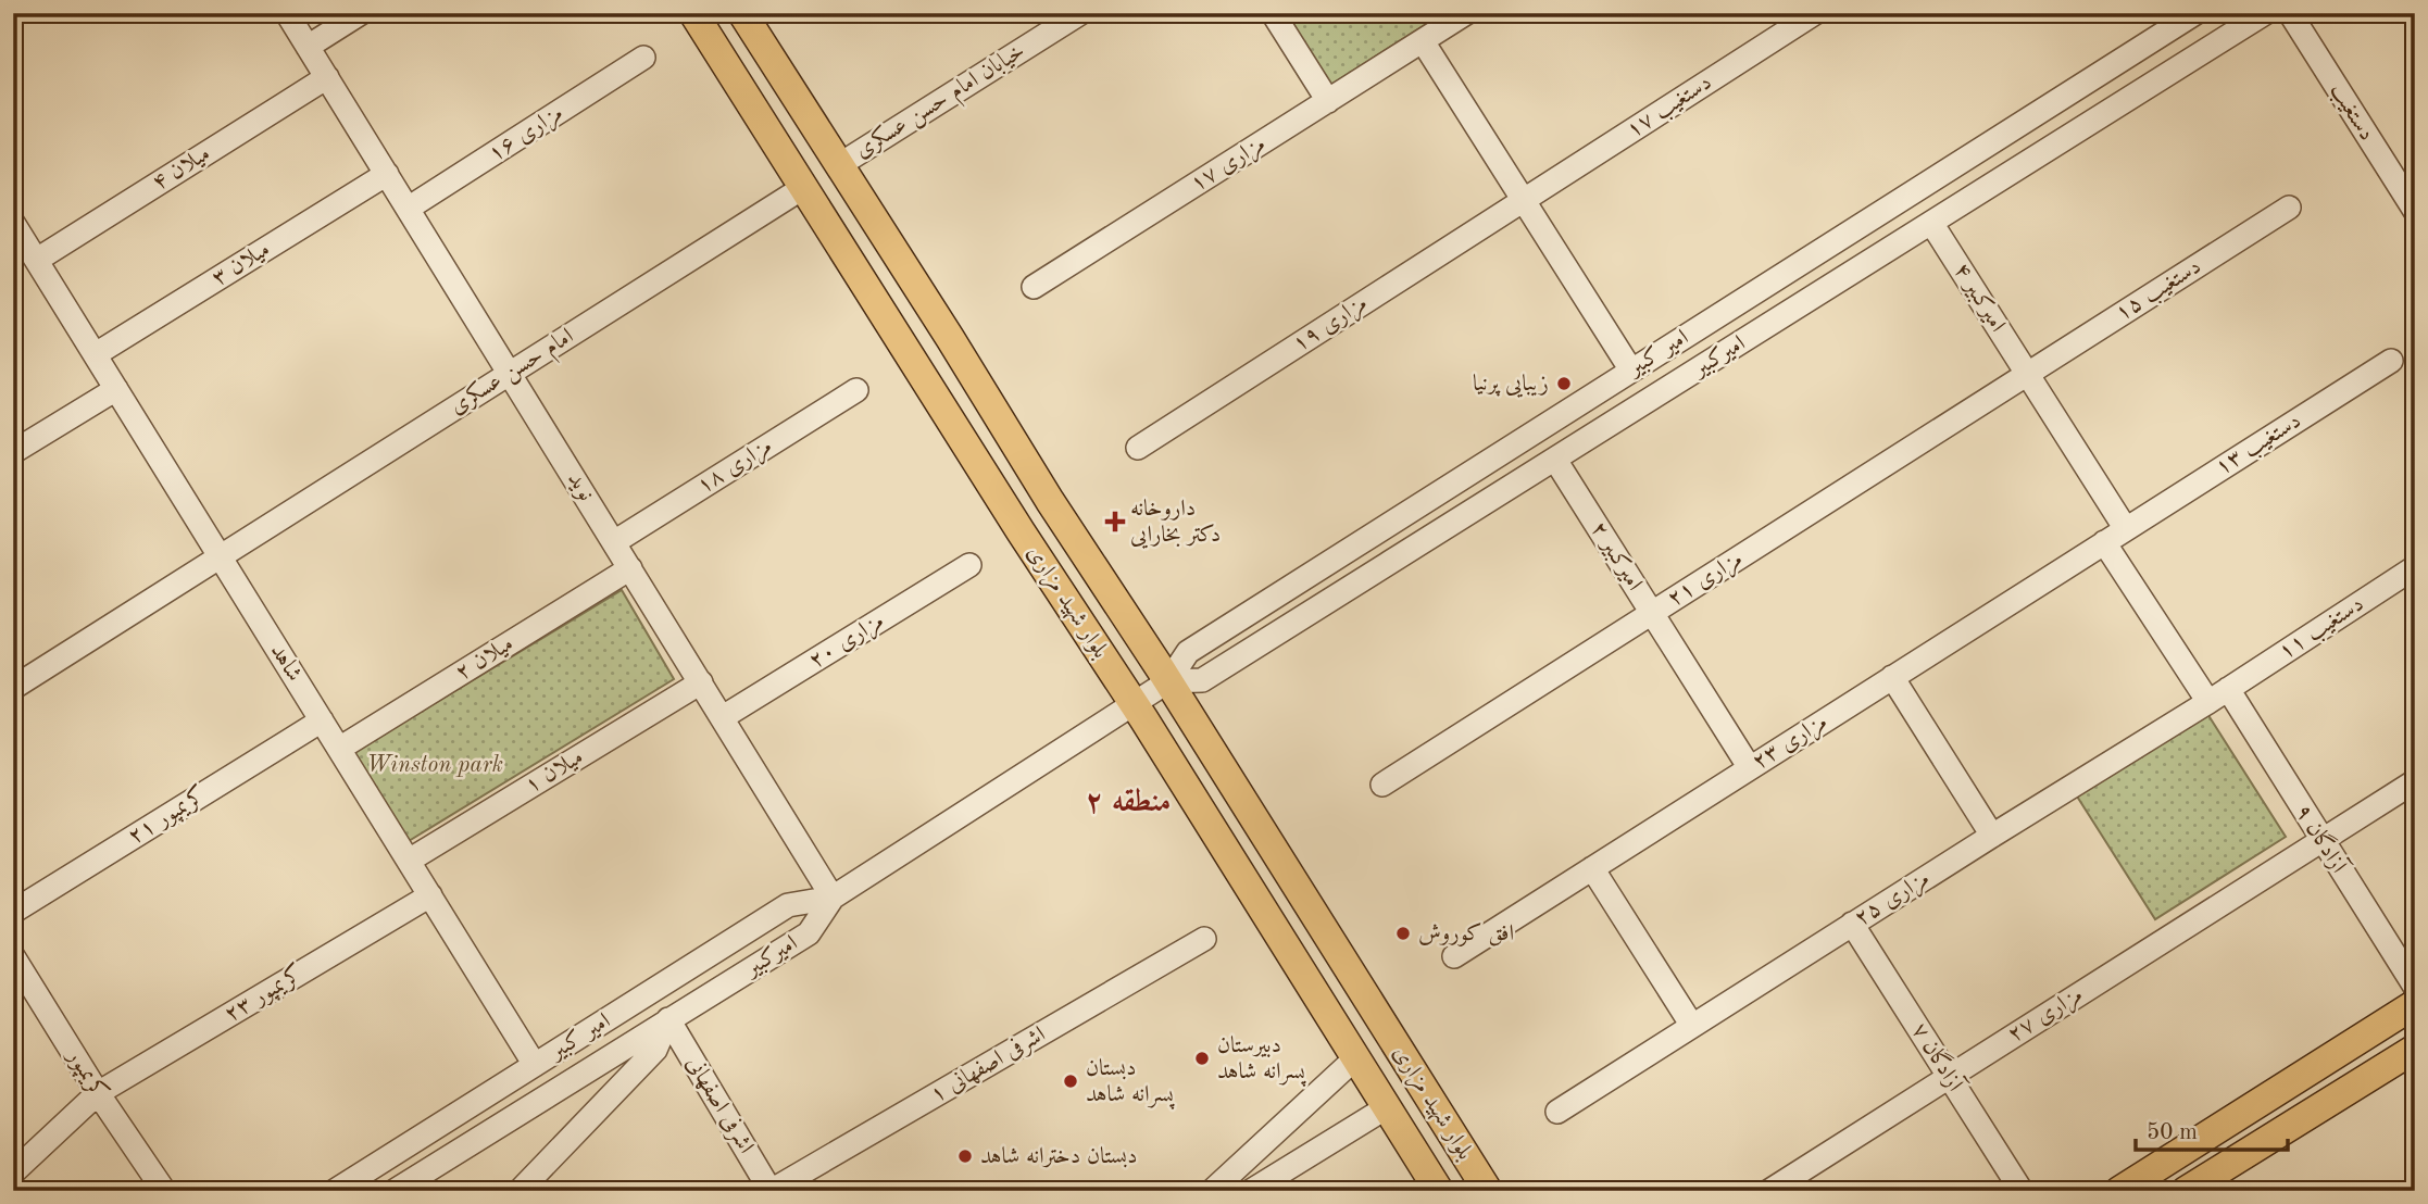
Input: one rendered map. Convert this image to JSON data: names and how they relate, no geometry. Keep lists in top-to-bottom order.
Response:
{
  "streets": {
    "main road": ["بلوار شهید مزاری"],
    "street": [
      "خیابان امام حسن عسکری",
      "دستغیب ۱۷",
      "دستغیب",
      "مزاری ۱۶",
      "مزاری ۱۷",
      "میلان ۴",
      "میلان ۳",
      "دستغیب ۱۵",
      "امیرکبیر ۴",
      "مزاری ۱۹",
      "امیر کبیر",
      "امیرکبیر",
      "امام حسن عسکری",
      "دستغیب ۱۳",
      "مزاری ۱۸",
      "نوید",
      "امیرکبیر ۲",
      "مزاری ۲۱",
      "دستغیب ۱۱",
      "مزاری ۲۰",
      "میلان ۲",
      "شاهد",
      "مزاری ۲۳",
      "میلان ۱",
      "کریمپور ۲۱",
      "آزادگان ۹",
      "مزاری ۲۵",
      "کریمپور ۲۳",
      "مزاری ۲۷",
      "آزادگان ۷",
      "اشرفی اصفهانی ۱",
      "کریمپور",
      "اشرفی اصفهانی"
    ]
  },
  "crossings": [
    ["خیابان امام حسن عسکری", "بلوار شهید مزاری"],
    ["دستغیب ۱۷", "مزاری ۱۹"],
    ["مزاری ۱۶", "نوید"],
    ["میلان ۴", "نوید"],
    ["میلان ۴", "شاهد"],
    ["میلان ۳", "نوید"],
    ["میلان ۳", "شاهد"],
    ["دستغیب ۱۵", "امیرکبیر ۴"],
    ["دستغیب ۱۵", "مزاری ۲۱"],
    ["امیرکبیر ۴", "امیرکبیر"],
    ["امیرکبیر ۴", "دستغیب ۱۳"],
    ["امیرکبیر ۴", "مزاری ۲۱"],
    ["امیرکبیر ۴", "مزاری ۲۳"],
    ["امیر کبیر", "امیرکبیر"],
    ["امیر کبیر", "نوید"],
    ["امیر کبیر", "بلوار شهید مزاری"],
    ["امیر کبیر", "شاهد"],
    ["امیرکبیر", "نوید"],
    ["امیرکبیر", "امیرکبیر ۲"],
    ["امیرکبیر", "بلوار شهید مزاری"],
    ["امیرکبیر", "اشرفی اصفهانی"],
    ["امام حسن عسکری", "نوید"],
    ["امام حسن عسکری", "بلوار شهید مزاری"],
    ["امام حسن عسکری", "شاهد"],
    ["دستغیب ۱۳", "مزاری ۲۳"],
    ["مزاری ۱۸", "نوید"],
    ["نوید", "مزاری ۲۰"],
    ["نوید", "میلان ۲"],
    ["نوید", "میلان ۱"],
    ["امیرکبیر ۲", "مزاری ۲۱"],
    ["امیرکبیر ۲", "مزاری ۲۳"],
    ["دستغیب ۱۱", "آزادگان ۹"],
    ["دستغیب ۱۱", "مزاری ۲۵"],
    ["میلان ۲", "شاهد"],
    ["شاهد", "میلان ۱"],
    ["شاهد", "کریمپور ۲۱"],
    ["شاهد", "کریمپور ۲۳"],
    ["مزاری ۲۳", "آزادگان ۹"],
    ["آزادگان ۹", "مزاری ۲۵"],
    ["آزادگان ۹", "مزاری ۲۷"],
    ["مزاری ۲۵", "آزادگان ۷"],
    ["کریمپور ۲۳", "کریمپور"],
    ["مزاری ۲۷", "آزادگان ۷"],
    ["اشرفی اصفهانی ۱", "اشرفی اصفهانی"]
  ],
  "districts": ["منطقه ۲"],
  "parks": ["Winston park"],
  "places": {
    "other": [
      "زیبایی پرنیا",
      "افق کوروش",
      "دبیرستان پسرانه شاهد",
      "دبستان پسرانه شاهد",
      "دبستان دخترانه شاهد"
    ],
    "health": ["داروخانه دکتر بخارایی"]
  },
  "scale_bar": "50 m"
}
